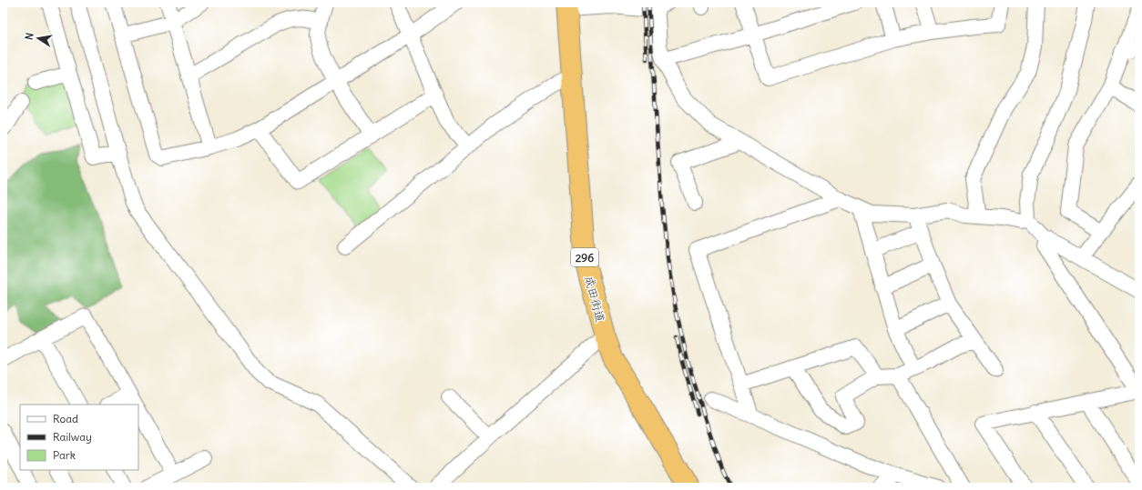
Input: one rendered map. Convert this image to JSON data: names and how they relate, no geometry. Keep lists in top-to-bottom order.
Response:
{
  "streets": {
    "highway": ["296", "成田街道"]
  },
  "legend": ["Road", "Railway", "Park"],
  "north": "left"
}
